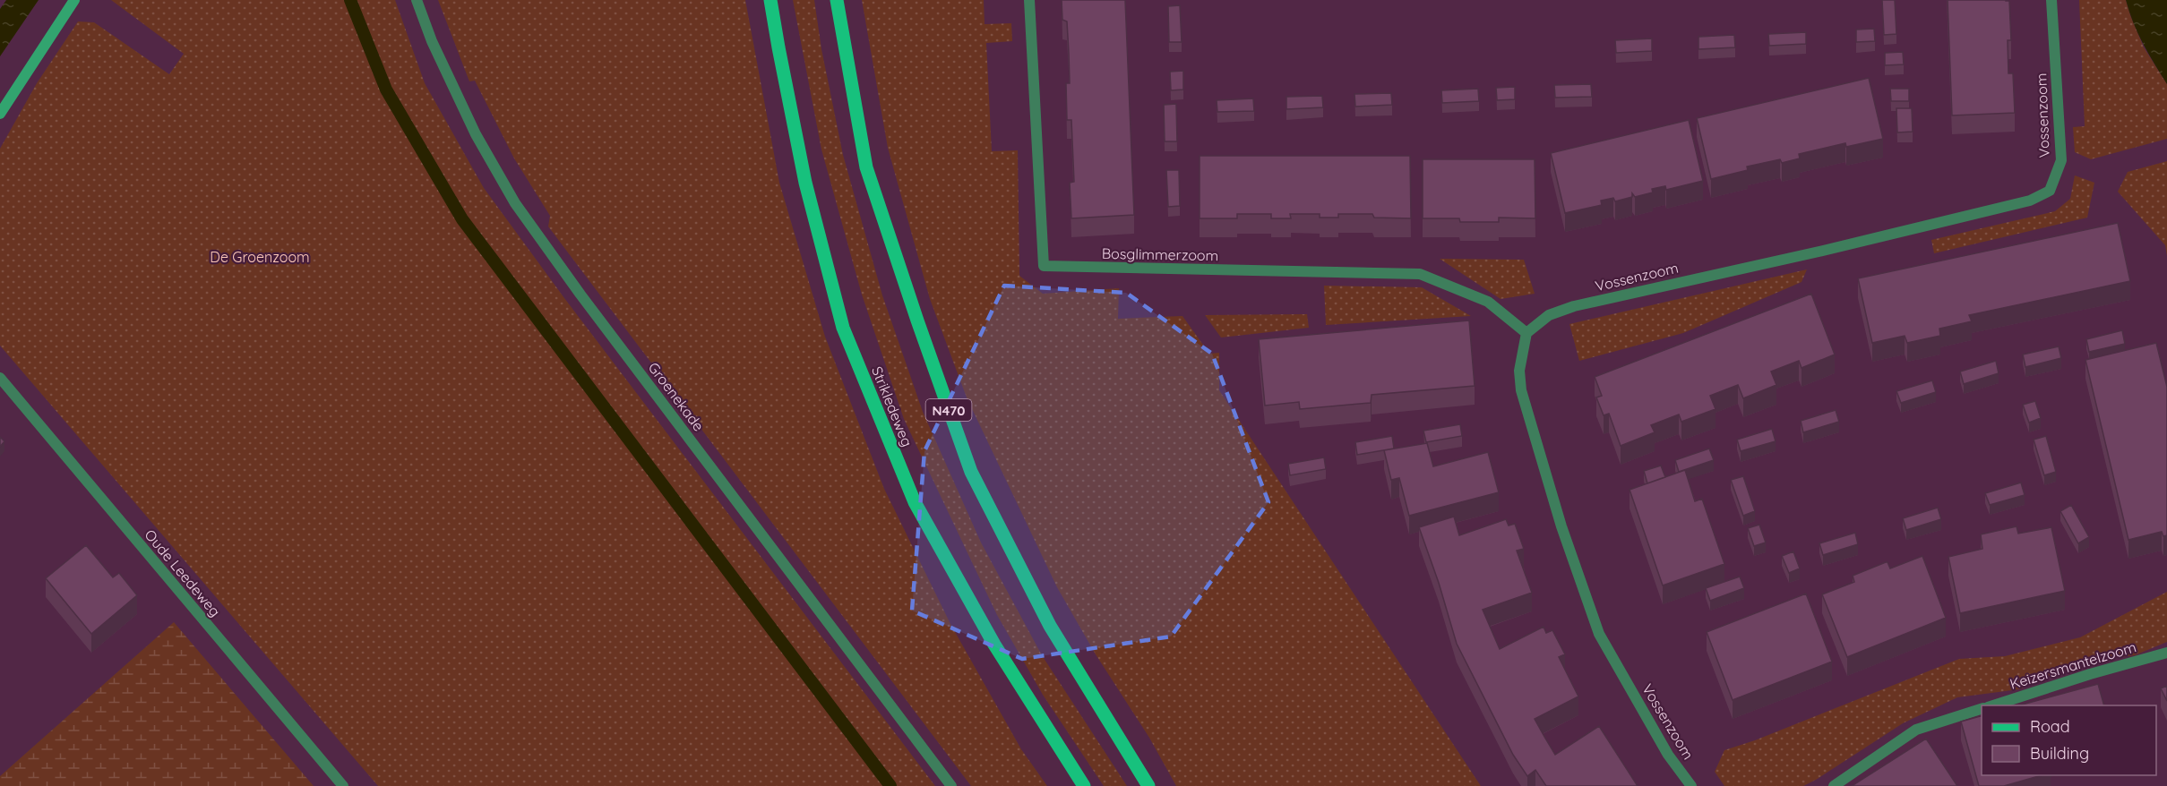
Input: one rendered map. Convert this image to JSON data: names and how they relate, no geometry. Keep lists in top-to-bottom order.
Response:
{
  "streets": {
    "main road": ["Strikledeweg", "N470"],
    "street": [
      "Vossenzoom",
      "Bosglimmerzoom",
      "Groenekade",
      "Oude Leedeweg",
      "Keizersmantelzoom"
    ]
  },
  "crossings": [
    ["Vossenzoom", "Bosglimmerzoom"]
  ],
  "parks": ["De Groenzoom"],
  "legend": ["Road", "Building"]
}
